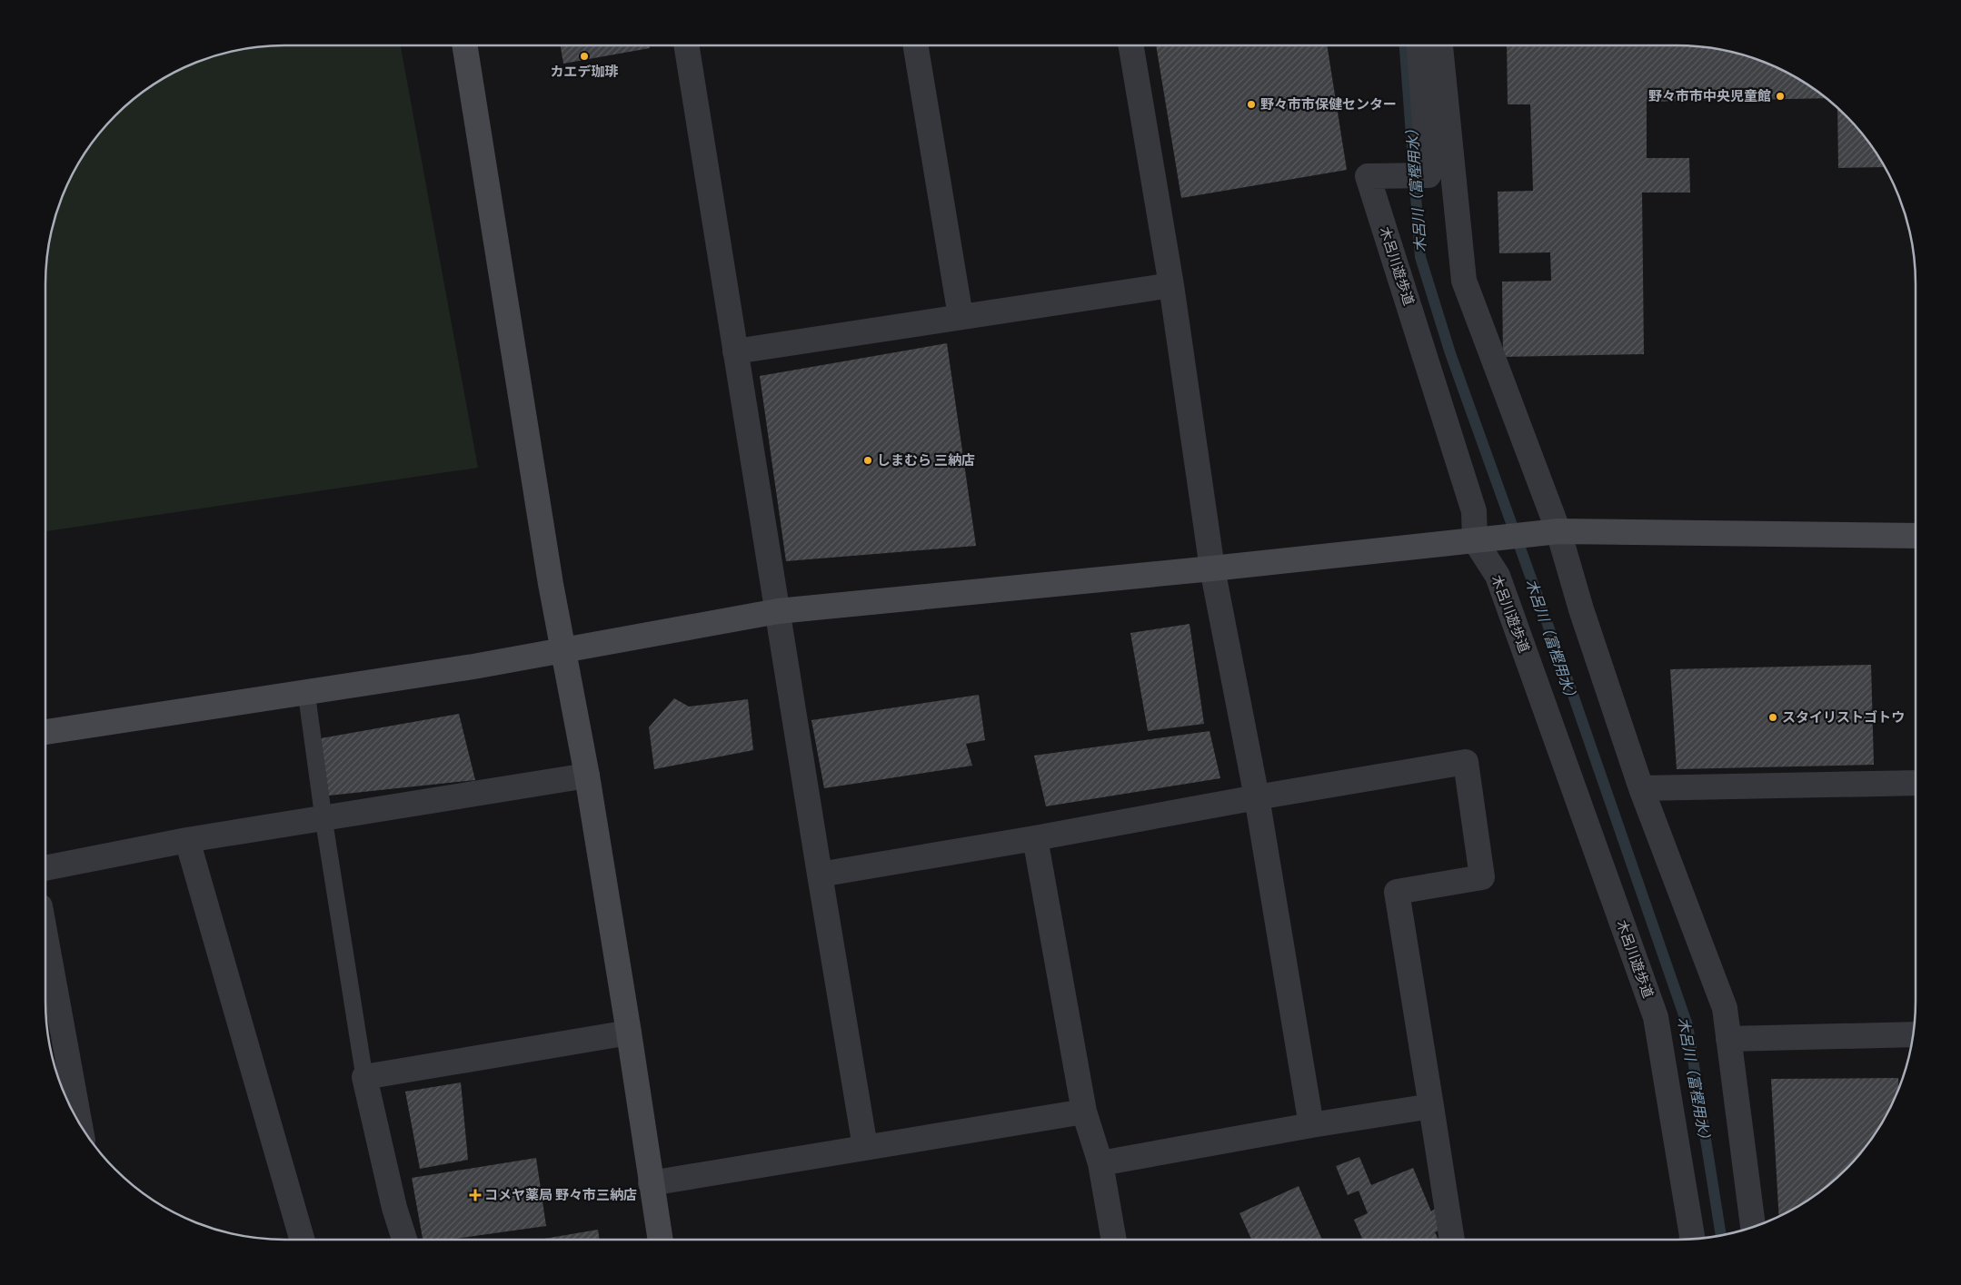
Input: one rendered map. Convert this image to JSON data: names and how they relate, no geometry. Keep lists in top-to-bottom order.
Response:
{
  "streets": {
    "street": ["木呂川遊歩道"]
  },
  "water": ["木呂川（富樫用水）"],
  "places": {
    "other": [
      "カエデ珈琲",
      "野々市市中央児童館",
      "野々市市保健センター",
      "しまむら 三納店",
      "スタイリストゴトウ"
    ],
    "health": ["コメヤ薬局 野々市三納店"]
  }
}
